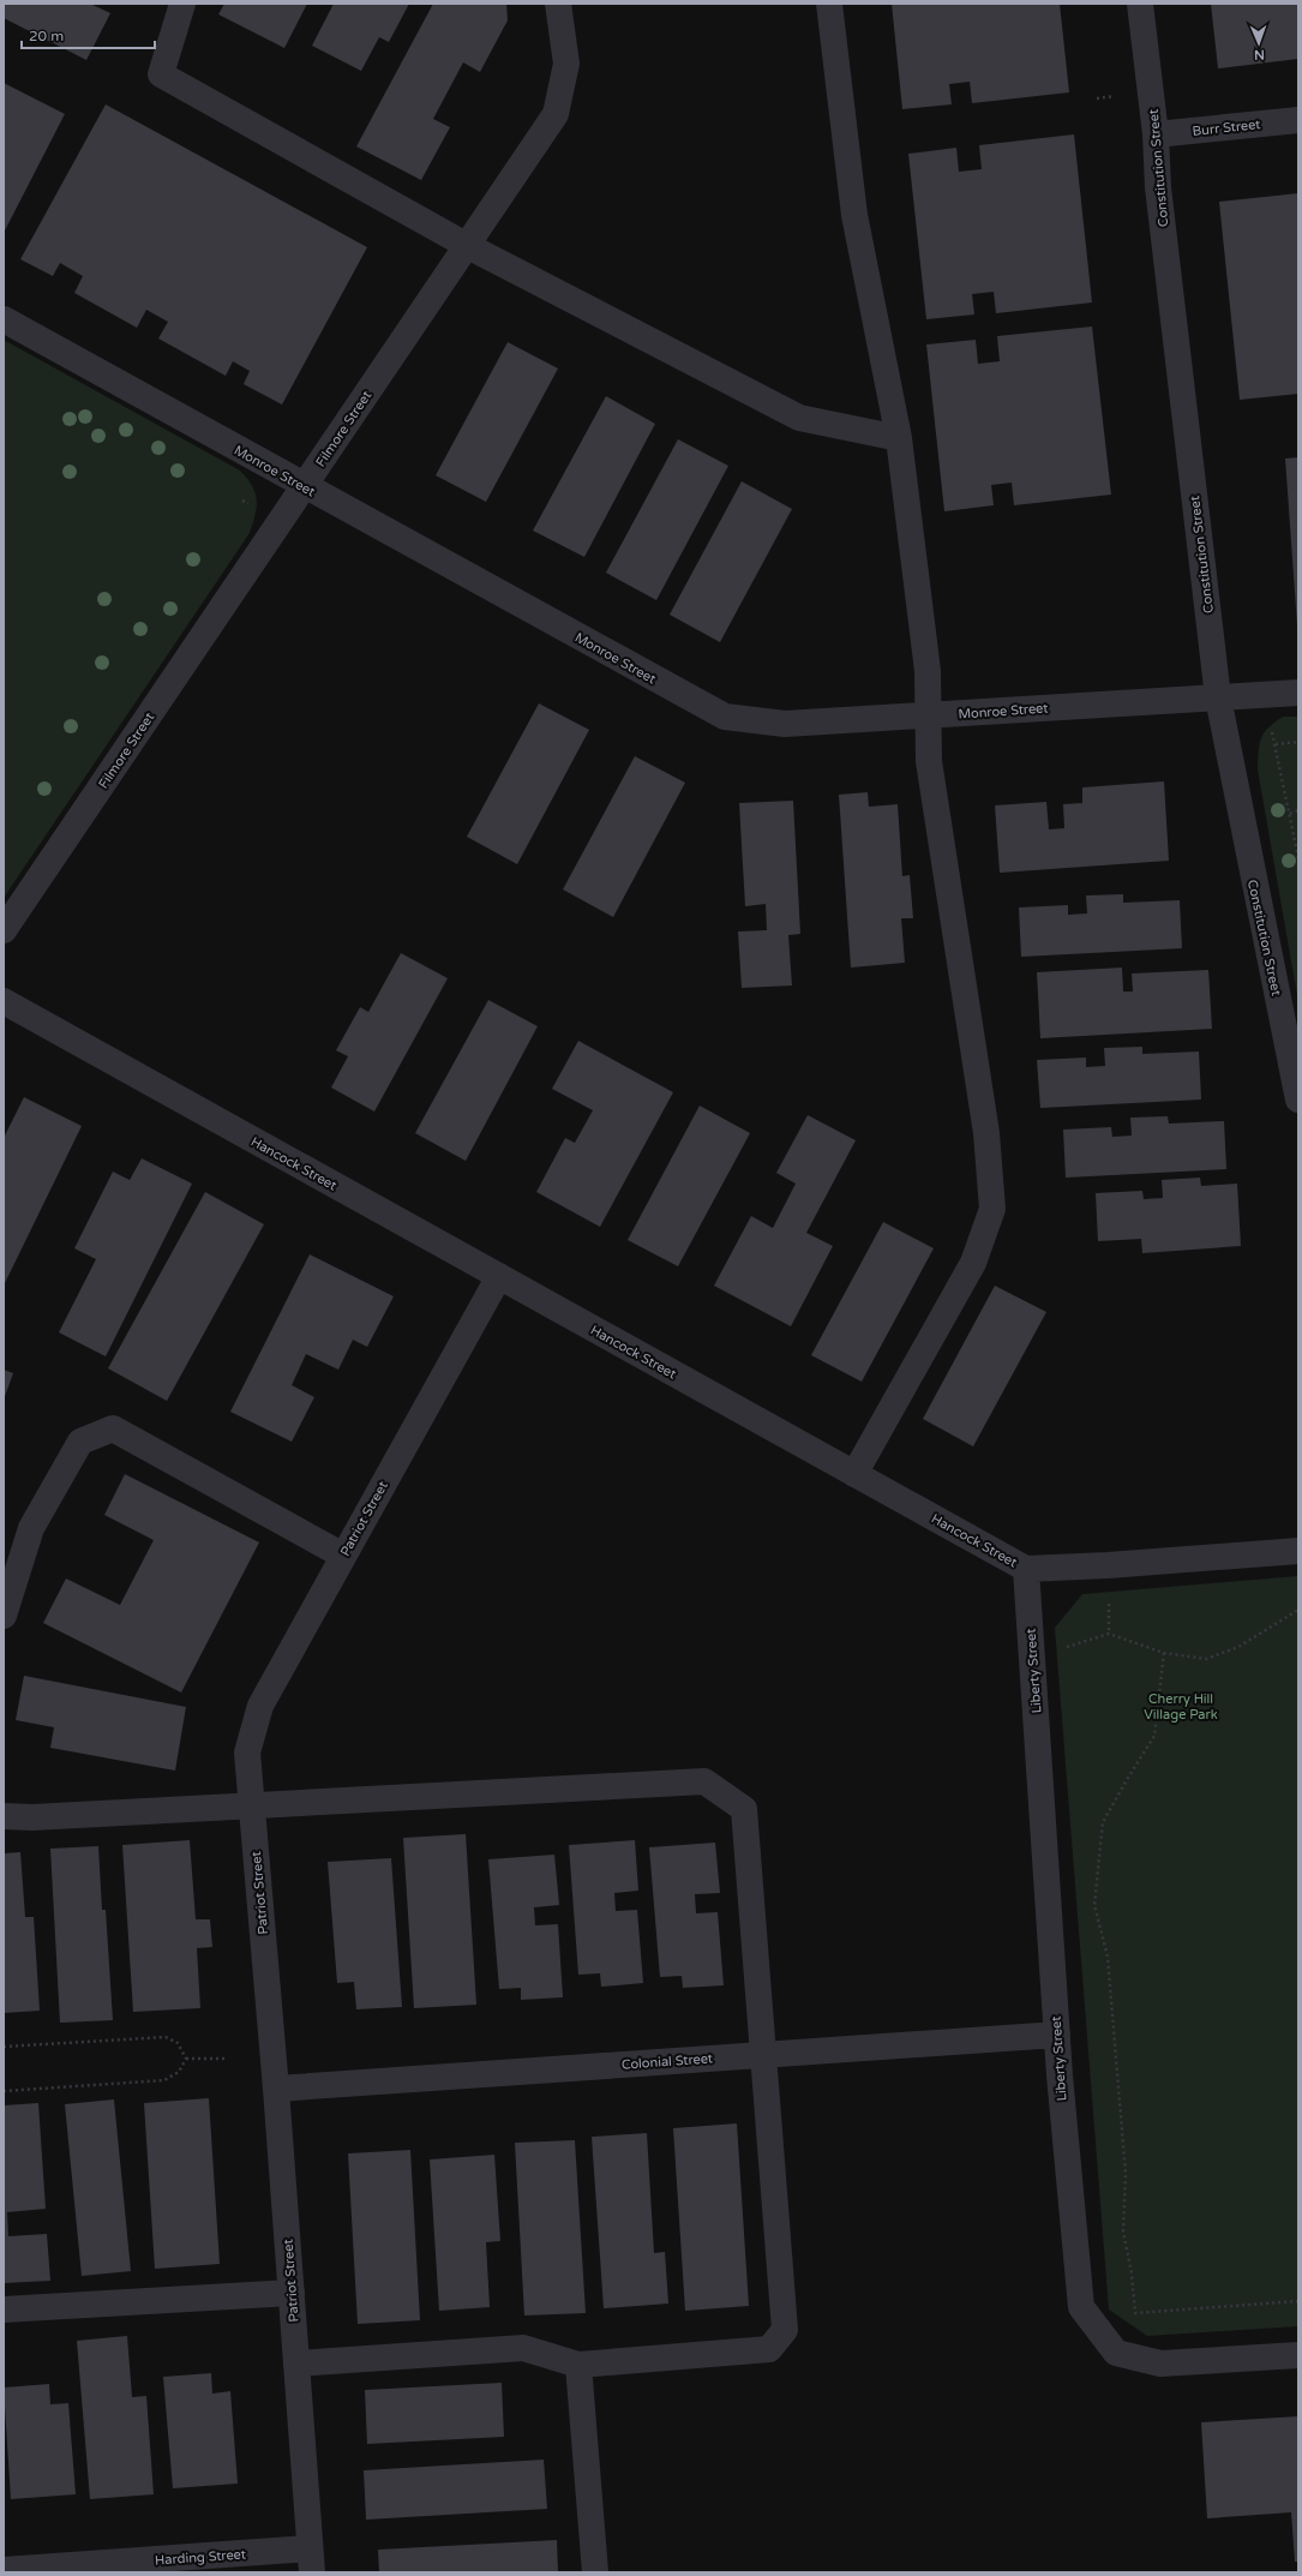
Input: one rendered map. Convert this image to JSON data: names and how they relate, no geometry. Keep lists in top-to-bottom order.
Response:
{
  "streets": {
    "street": [
      "Burr Street",
      "Constitution Street",
      "Filmore Street",
      "Monroe Street",
      "Hancock Street",
      "Patriot Street",
      "Liberty Street",
      "Colonial Street",
      "Harding Street"
    ]
  },
  "crossings": [
    ["Burr Street", "Constitution Street"],
    ["Constitution Street", "Monroe Street"],
    ["Filmore Street", "Monroe Street"],
    ["Hancock Street", "Patriot Street"],
    ["Hancock Street", "Liberty Street"],
    ["Patriot Street", "Colonial Street"],
    ["Patriot Street", "Harding Street"],
    ["Liberty Street", "Colonial Street"]
  ],
  "parks": ["Cherry Hill Village Park"],
  "scale_bar": "20 m",
  "north": "bottom"
}
